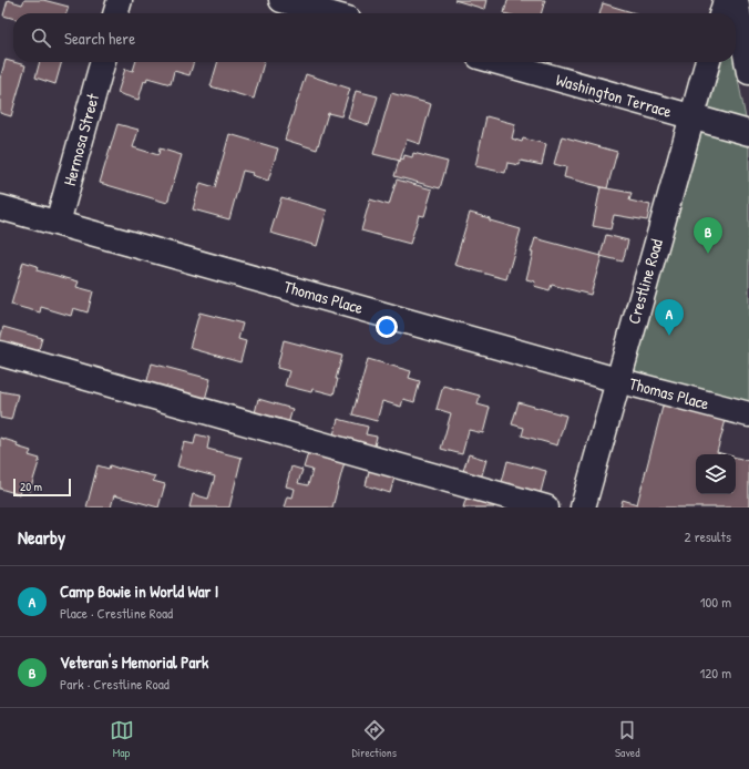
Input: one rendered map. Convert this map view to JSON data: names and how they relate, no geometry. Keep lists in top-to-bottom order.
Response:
{
  "streets": {
    "street": [
      "Washington Terrace",
      "Hermosa Street",
      "Crestline Road",
      "Thomas Place"
    ]
  },
  "crossings": [
    ["Washington Terrace", "Crestline Road"],
    ["Hermosa Street", "Thomas Place"],
    ["Crestline Road", "Thomas Place"]
  ],
  "scale_bar": "20 m",
  "page": {
    "search": "Search here",
    "pins": ["B", "A"],
    "scale": "20 m",
    "heading": ["Nearby", "2 results"],
    "list": [
      {
        "mark": "A",
        "name": "Camp Bowie in World War I",
        "note": "Place · Crestline Road",
        "value": "100 m"
      },
      {
        "mark": "B",
        "name": "Veteran's Memorial Park",
        "note": "Park · Crestline Road",
        "value": "120 m"
      }
    ],
    "nav": ["Map", "Directions", "Saved"]
  }
}
